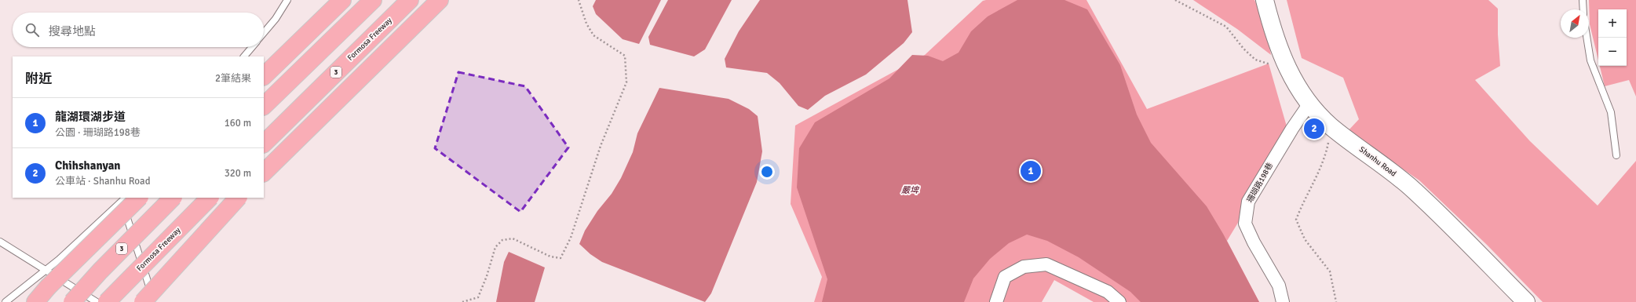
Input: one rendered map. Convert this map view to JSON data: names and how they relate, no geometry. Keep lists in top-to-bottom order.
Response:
{
  "streets": {
    "highway": ["Formosa Freeway", "3"],
    "street": ["Shanhu Road", "珊瑚路198巷"]
  },
  "crossings": [
    ["Shanhu Road", "珊瑚路198巷"]
  ],
  "water": ["嚴埤"],
  "north": "top right",
  "page": {
    "map_buttons": ["+", "−"],
    "search": "搜尋地點",
    "heading": ["附近", "2筆結果"],
    "list": [
      {
        "mark": "1",
        "name": "龍湖環湖步道",
        "note": "公園 · 珊瑚路198巷",
        "value": "160 m"
      },
      {
        "mark": "2",
        "name": "Chihshanyan",
        "note": "公車站 · Shanhu Road",
        "value": "320 m"
      }
    ],
    "pins": ["2", "1"]
  }
}
